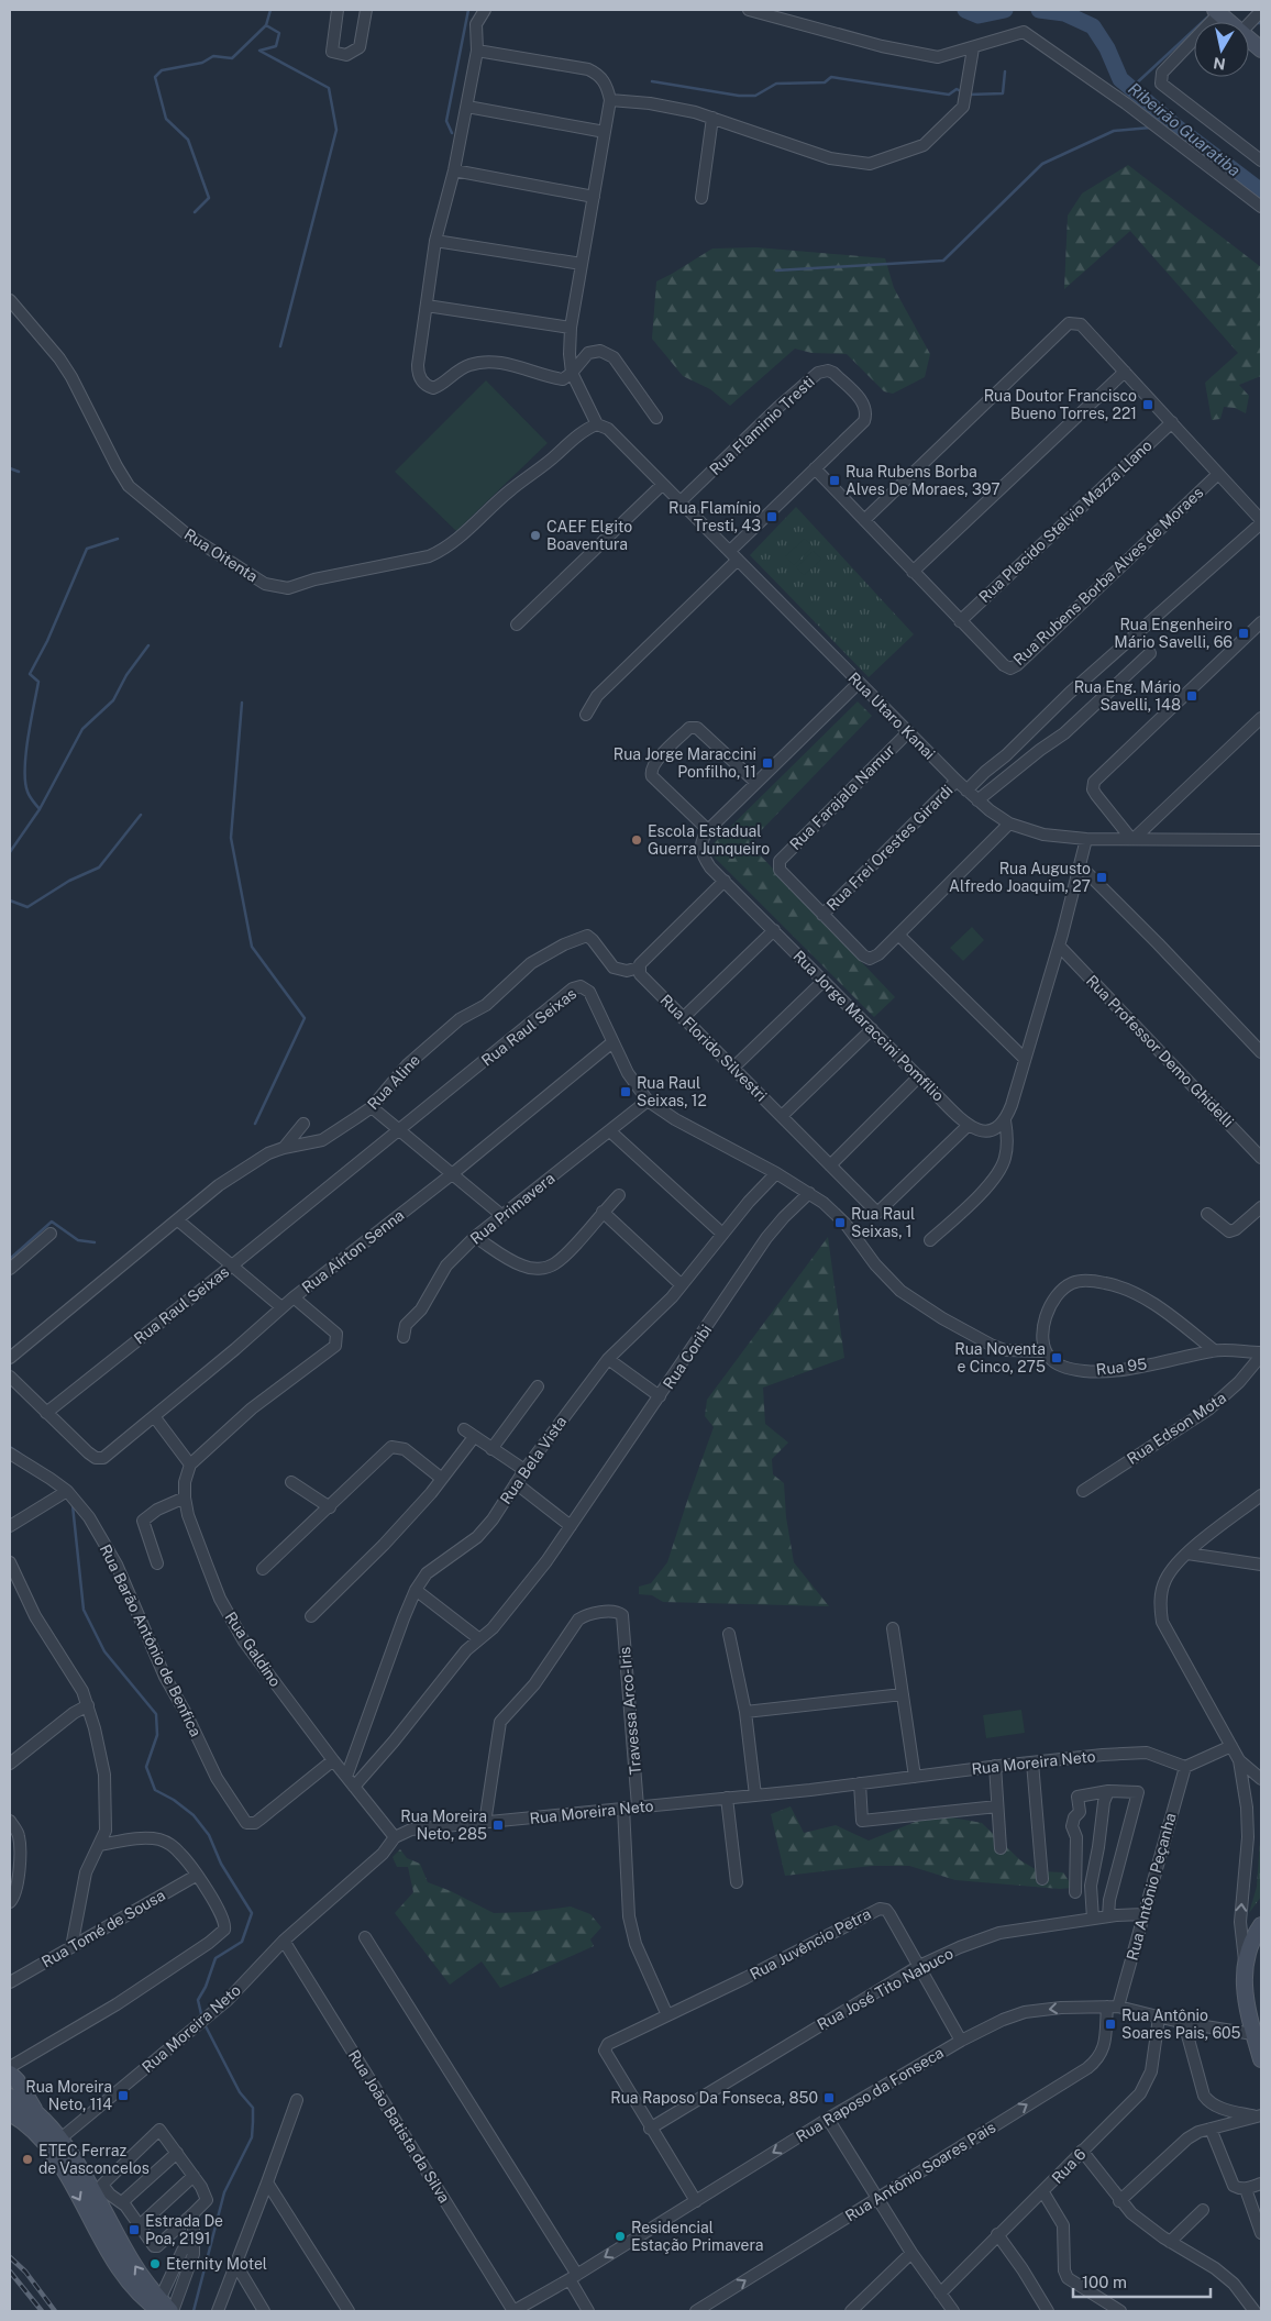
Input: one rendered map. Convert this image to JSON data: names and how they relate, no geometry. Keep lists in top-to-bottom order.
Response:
{
  "streets": {
    "street": [
      "Rua Flaminio Tresti",
      "Rua Placido Stelvio Mazza Llano",
      "Rua Oitenta",
      "Rua Rubens Borba Alves de Moraes",
      "Rua Utaro Kanai",
      "Rua Farajala Namur",
      "Rua Frei Orestes Girardi",
      "Rua Jorge Maraccini Pomfilio",
      "Rua Raul Seixas",
      "Rua Florido Silvestri",
      "Rua Professor Demo Ghidelli",
      "Rua Aline",
      "Rua Primavera",
      "Rua Aírton Senna",
      "Rua Coribi",
      "Rua 95",
      "Rua Edson Mota",
      "Rua Bela Vista",
      "Rua Barão Antônio de Benfica",
      "Rua Galdino",
      "Travessa Arco-Iris",
      "Rua Moreira Neto",
      "Rua Antônio Peçanha",
      "Rua Tomé de Sousa",
      "Rua Juvêncio Petra",
      "Rua José Tito Nabuco",
      "Rua Raposo da Fonseca",
      "Rua João Batista da Silva",
      "Rua 6",
      "Rua Antônio Soares Pais"
    ]
  },
  "crossings": [
    ["Rua Flaminio Tresti", "Rua Rubens Borba Alves de Moraes"],
    ["Rua Flaminio Tresti", "Rua Utaro Kanai"],
    ["Rua Placido Stelvio Mazza Llano", "Rua Rubens Borba Alves de Moraes"],
    ["Rua Oitenta", "Rua Utaro Kanai"],
    ["Rua Utaro Kanai", "Rua Farajala Namur"],
    ["Rua Utaro Kanai", "Rua Frei Orestes Girardi"],
    ["Rua Farajala Namur", "Rua Frei Orestes Girardi"],
    ["Rua Jorge Maraccini Pomfilio", "Rua Florido Silvestri"],
    ["Rua Raul Seixas", "Rua Primavera"],
    ["Rua Raul Seixas", "Rua Aírton Senna"],
    ["Rua Raul Seixas", "Rua Coribi"],
    ["Rua Raul Seixas", "Rua 95"],
    ["Rua Raul Seixas", "Rua Bela Vista"],
    ["Rua Florido Silvestri", "Rua Aline"],
    ["Rua Coribi", "Rua Galdino"],
    ["Rua 95", "Rua Edson Mota"],
    ["Rua Bela Vista", "Rua Galdino"],
    ["Rua Barão Antônio de Benfica", "Rua Galdino"],
    ["Rua Galdino", "Rua Moreira Neto"],
    ["Travessa Arco-Iris", "Rua Moreira Neto"],
    ["Rua Moreira Neto", "Rua Antônio Peçanha"],
    ["Rua Moreira Neto", "Rua João Batista da Silva"],
    ["Rua Antônio Peçanha", "Rua José Tito Nabuco"],
    ["Rua Antônio Peçanha", "Rua Raposo da Fonseca"],
    ["Rua Antônio Peçanha", "Rua Antônio Soares Pais"],
    ["Rua Juvêncio Petra", "Rua José Tito Nabuco"],
    ["Rua Juvêncio Petra", "Rua Raposo da Fonseca"],
    ["Rua Raposo da Fonseca", "Rua João Batista da Silva"],
    ["Rua Raposo da Fonseca", "Rua 6"],
    ["Rua Raposo da Fonseca", "Rua Antônio Soares Pais"]
  ],
  "one_way": ["Rua Raposo da Fonseca", "Rua Antônio Soares Pais"],
  "water": ["Ribeirão Guaratiba"],
  "places": {
    "transit": [
      "Rua Doutor Francisco Bueno Torres, 221",
      "Rua Rubens Borba Alves De Moraes, 397",
      "Rua Flamínio Tresti, 43",
      "Rua Engenheiro Mário Savelli, 66",
      "Rua Eng. Mário Savelli, 148",
      "Rua Jorge Maraccini Ponfilho, 11",
      "Rua Augusto Alfredo Joaquim, 27",
      "Rua Raul Seixas, 12",
      "Rua Raul Seixas, 1",
      "Rua Noventa e Cinco, 275",
      "Rua Moreira Neto, 285",
      "Rua Antônio Soares Pais, 605",
      "Rua Moreira Neto, 114",
      "Rua Raposo Da Fonseca, 850",
      "Estrada De Poa, 2191"
    ],
    "other": [
      "CAEF Elgito Boaventura",
      "Escola Estadual Guerra Junqueiro",
      "ETEC Ferraz de Vasconcelos",
      "Residencial Estação Primavera",
      "Eternity Motel"
    ]
  },
  "scale_bar": "100 m",
  "north": "bottom"
}
